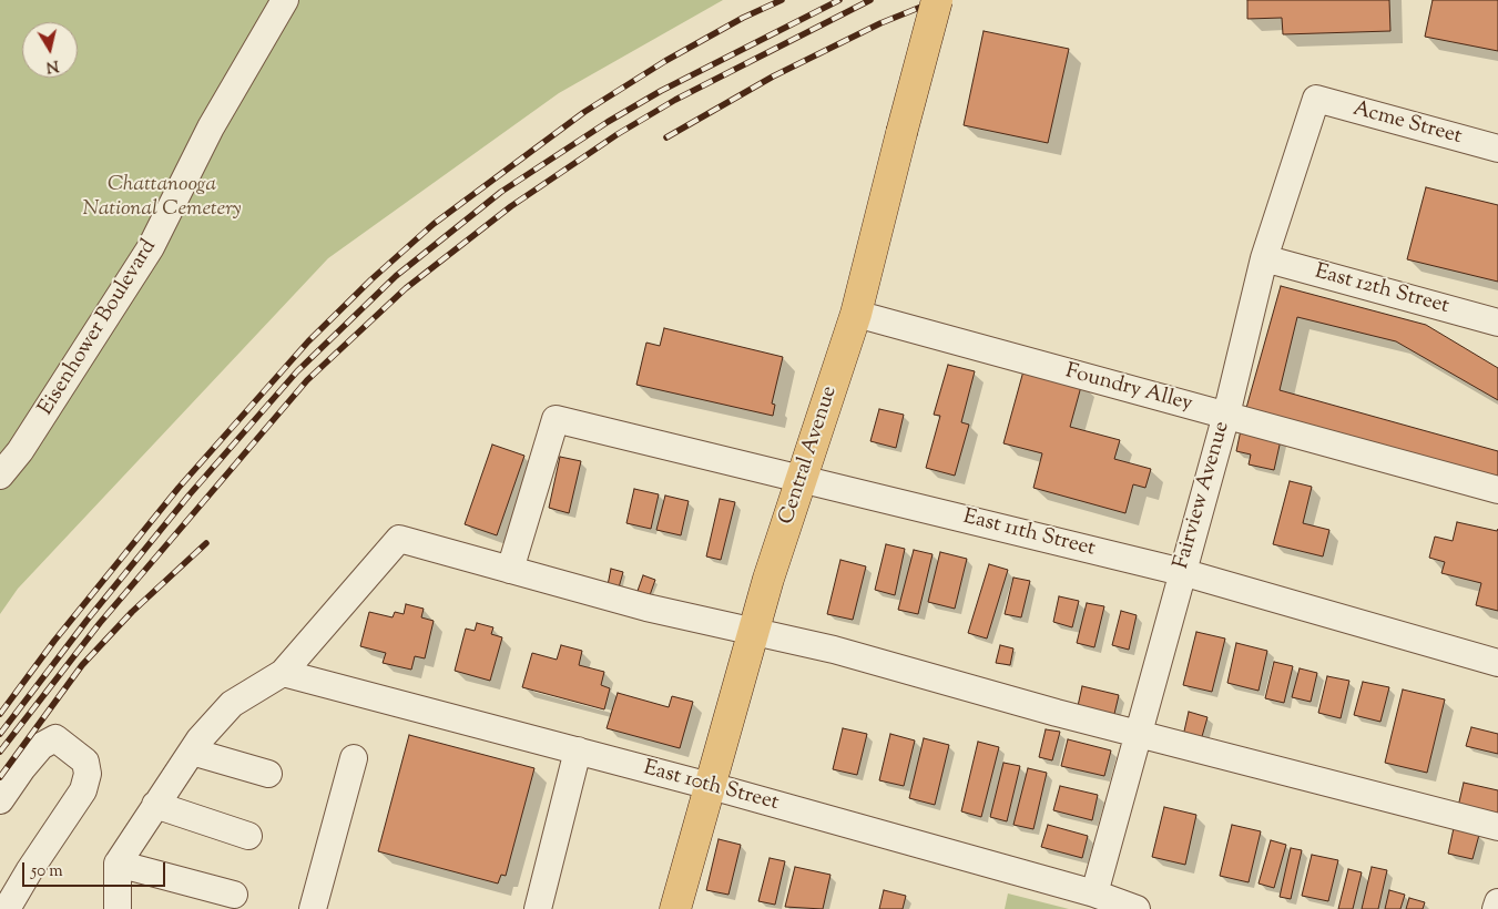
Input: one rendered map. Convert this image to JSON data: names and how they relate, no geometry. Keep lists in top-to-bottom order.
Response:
{
  "streets": {
    "main road": ["Central Avenue"],
    "street": [
      "Acme Street",
      "East 12th Street",
      "Eisenhower Boulevard",
      "Foundry Alley",
      "Fairview Avenue",
      "East 11th Street",
      "East 10th Street"
    ]
  },
  "crossings": [
    ["Acme Street", "Fairview Avenue"],
    ["East 12th Street", "Fairview Avenue"],
    ["Foundry Alley", "Central Avenue"],
    ["Foundry Alley", "Fairview Avenue"],
    ["Central Avenue", "East 11th Street"],
    ["Central Avenue", "East 10th Street"],
    ["Fairview Avenue", "East 11th Street"],
    ["Fairview Avenue", "East 10th Street"]
  ],
  "parks": ["Chattanooga National Cemetery"],
  "scale_bar": "50 m",
  "north": "bottom"
}
